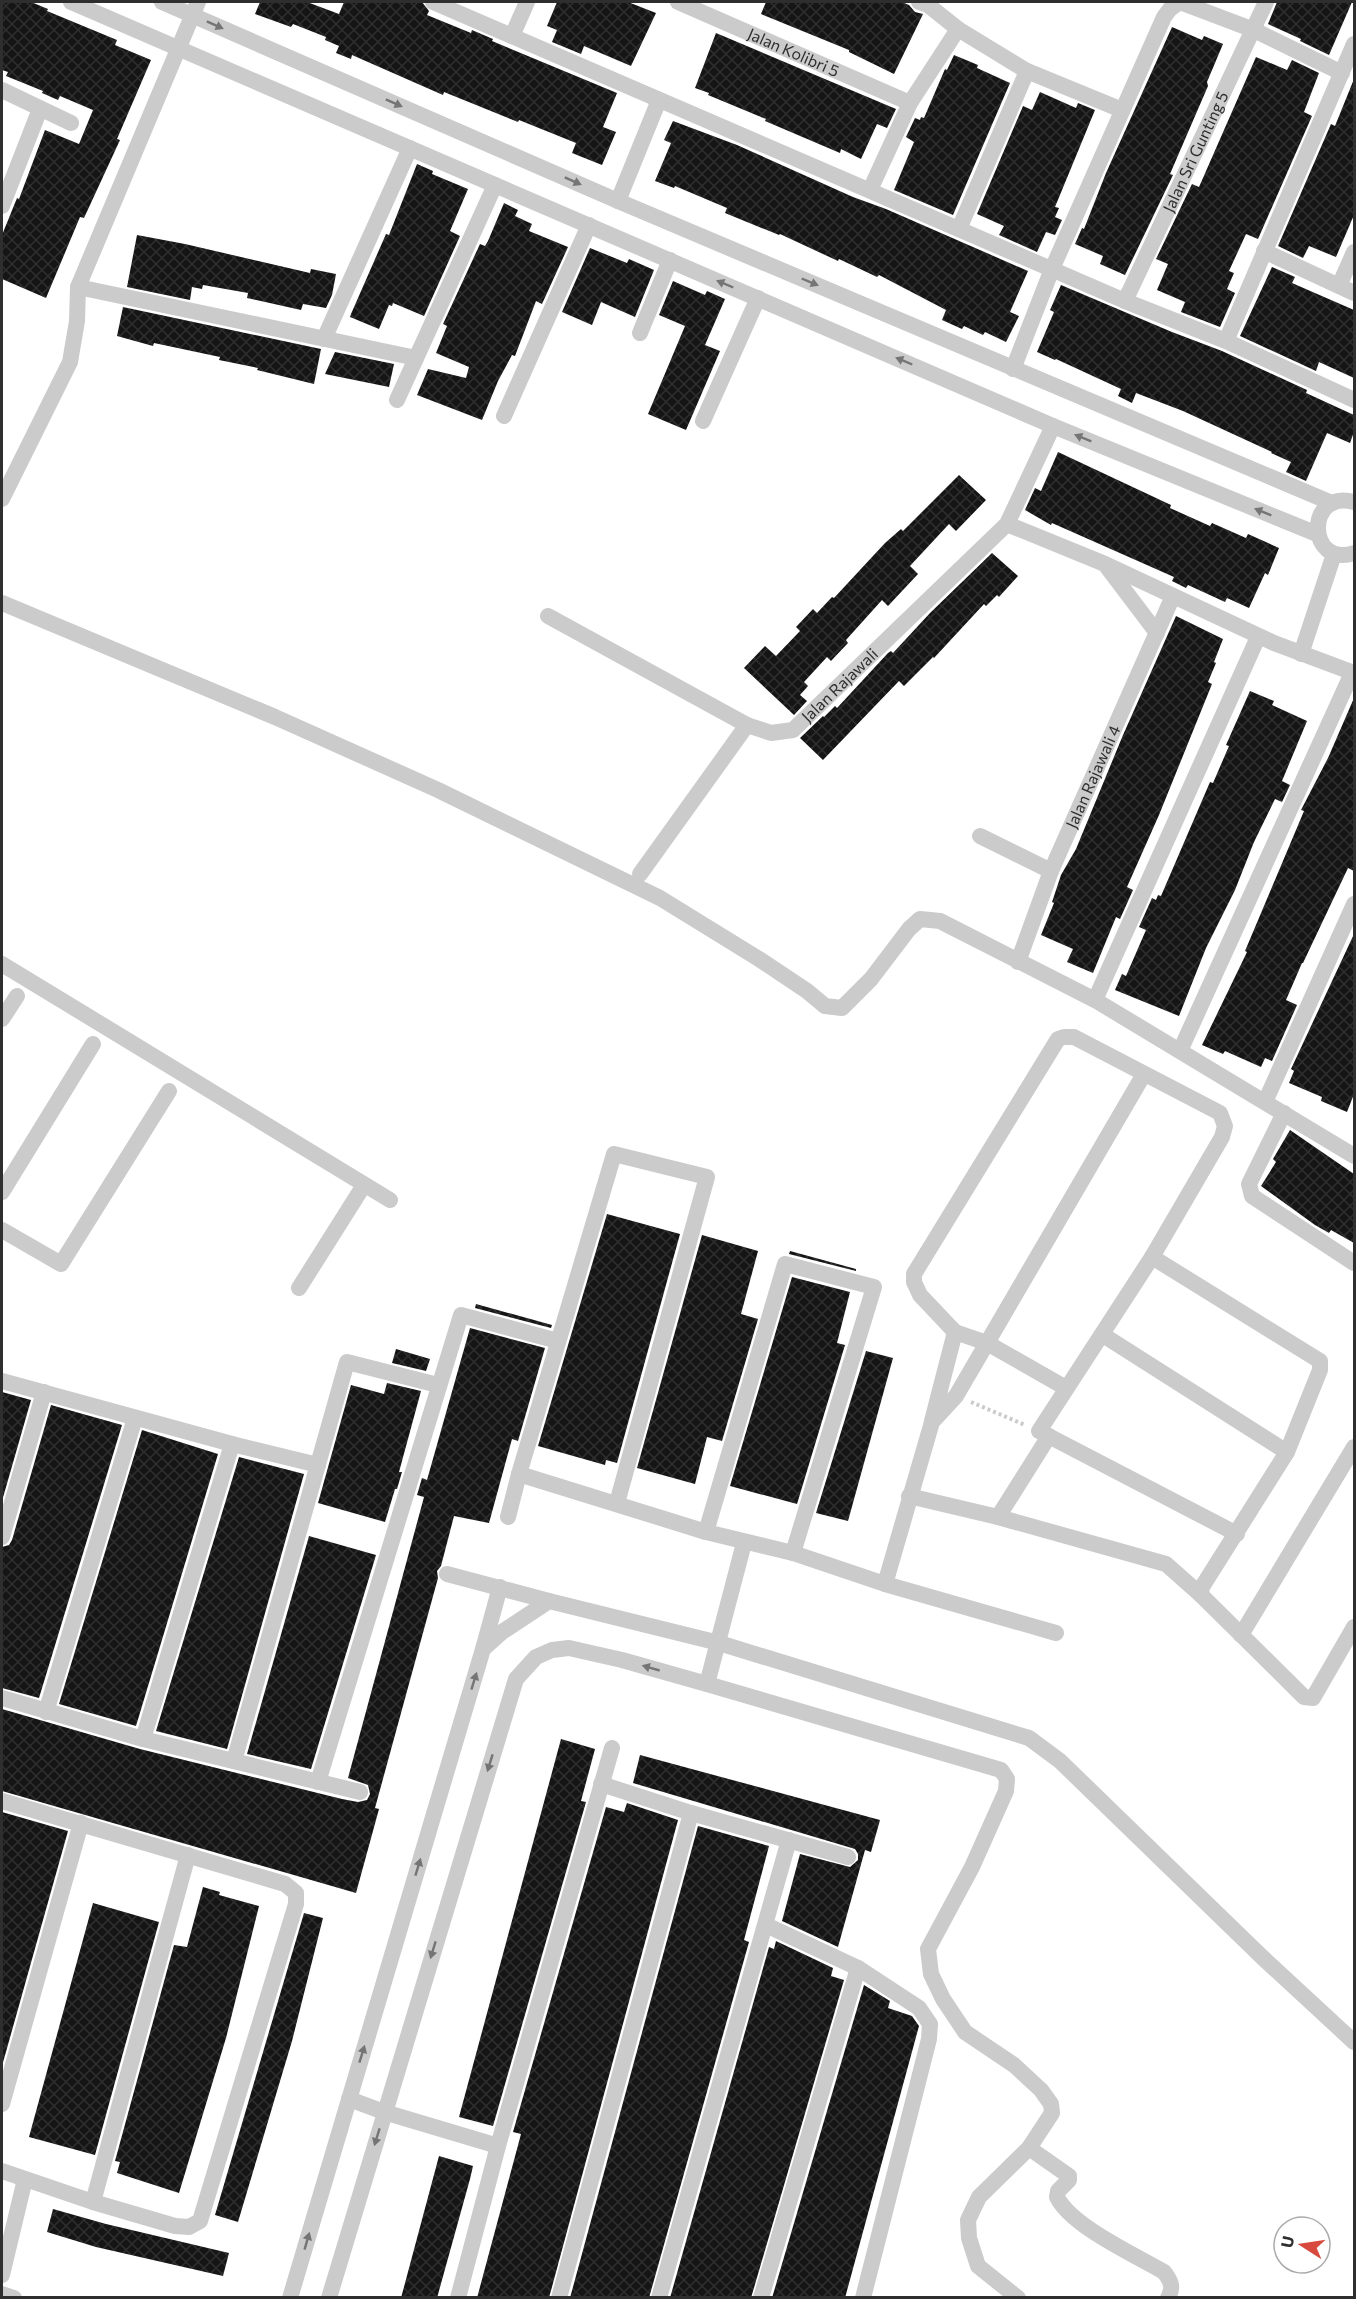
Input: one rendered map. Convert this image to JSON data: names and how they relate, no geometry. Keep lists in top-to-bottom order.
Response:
{
  "streets": {
    "street": [
      "Jalan Kolibri 5",
      "Jalan Sri Gunting 5",
      "Jalan Rajawali",
      "Jalan Rajawali 4"
    ]
  },
  "north": "left"
}
